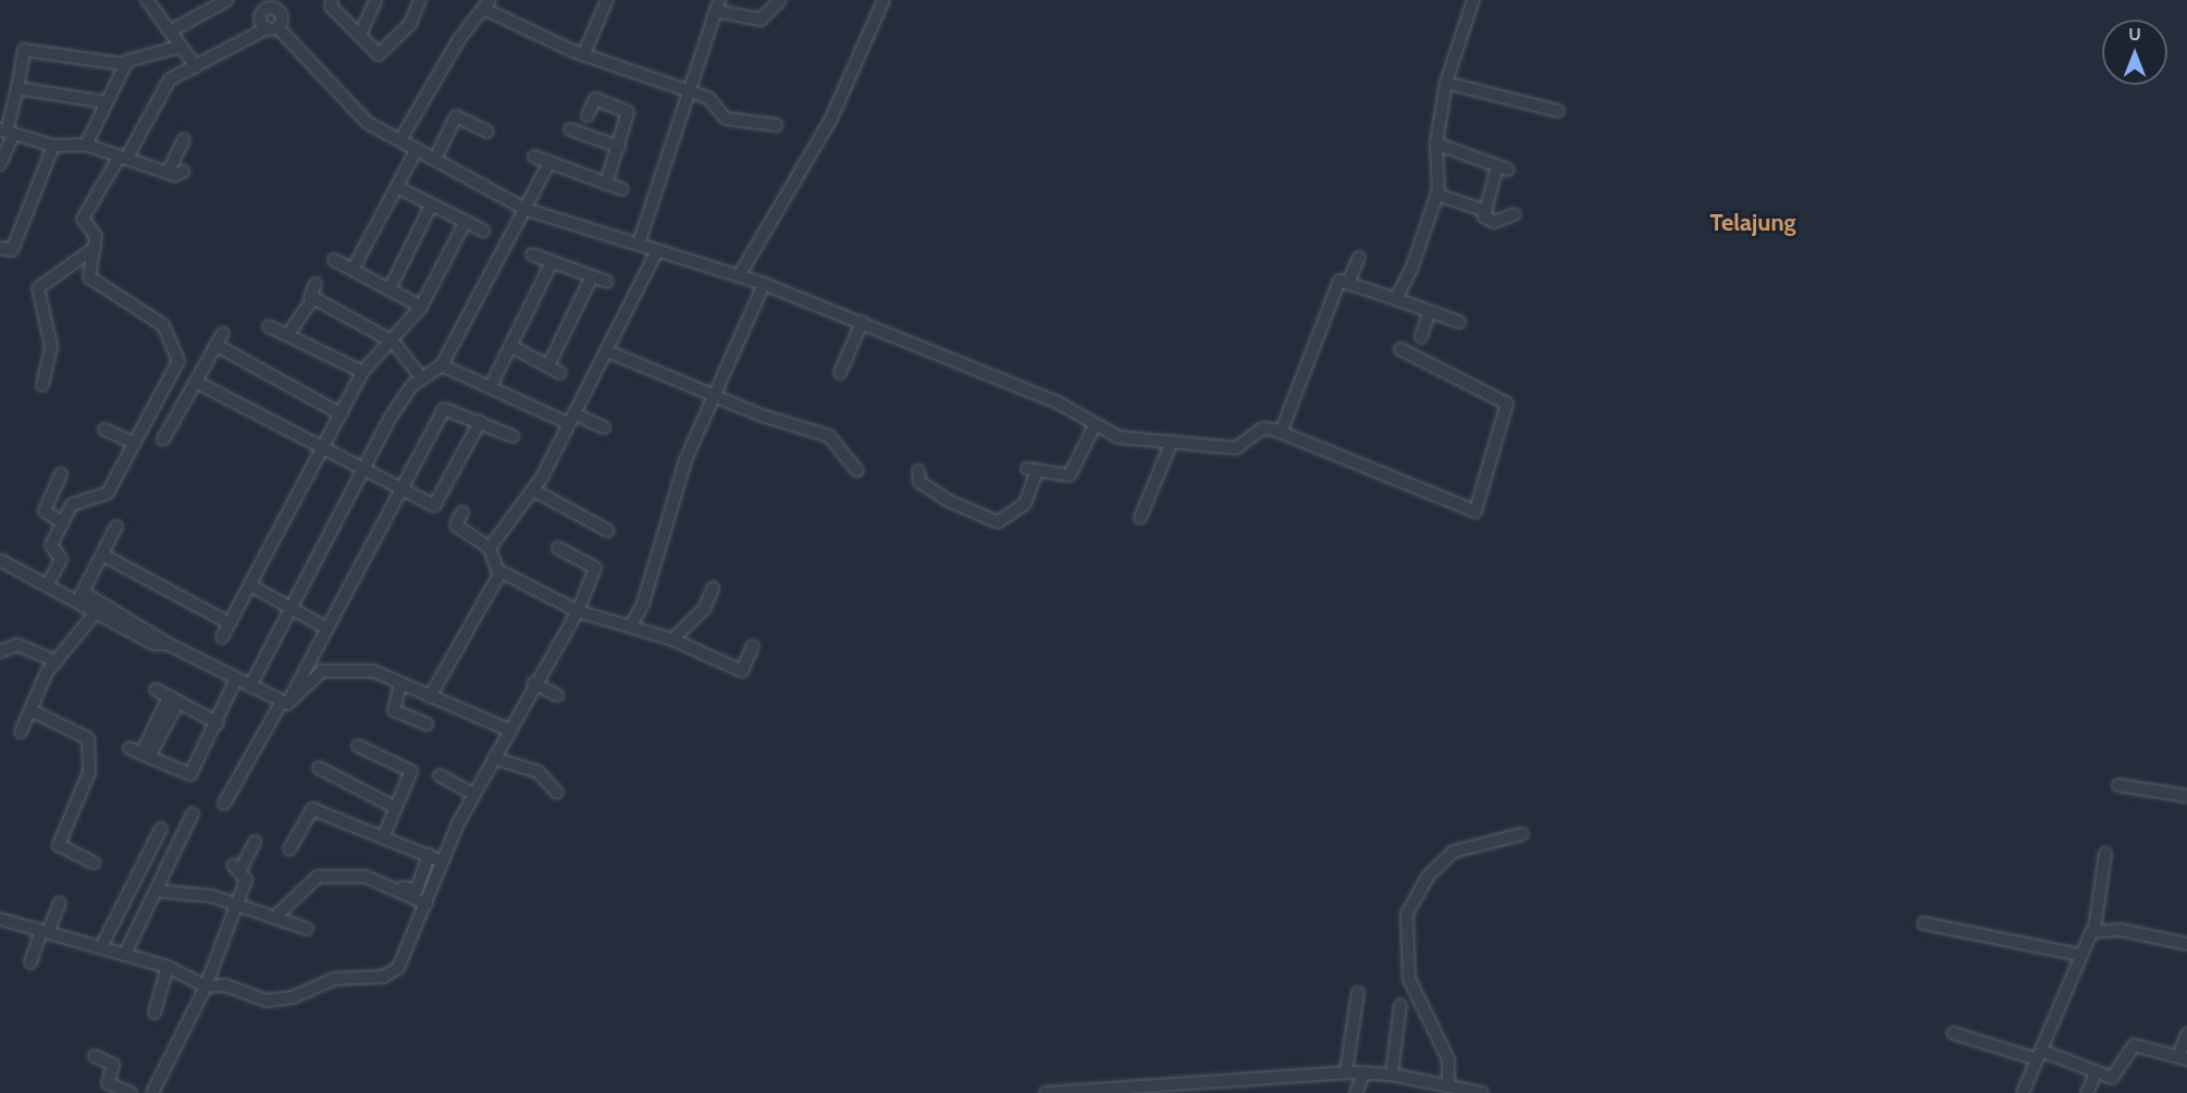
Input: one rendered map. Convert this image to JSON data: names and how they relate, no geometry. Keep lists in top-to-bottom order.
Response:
{
  "districts": ["Telajung"],
  "north": "top"
}
